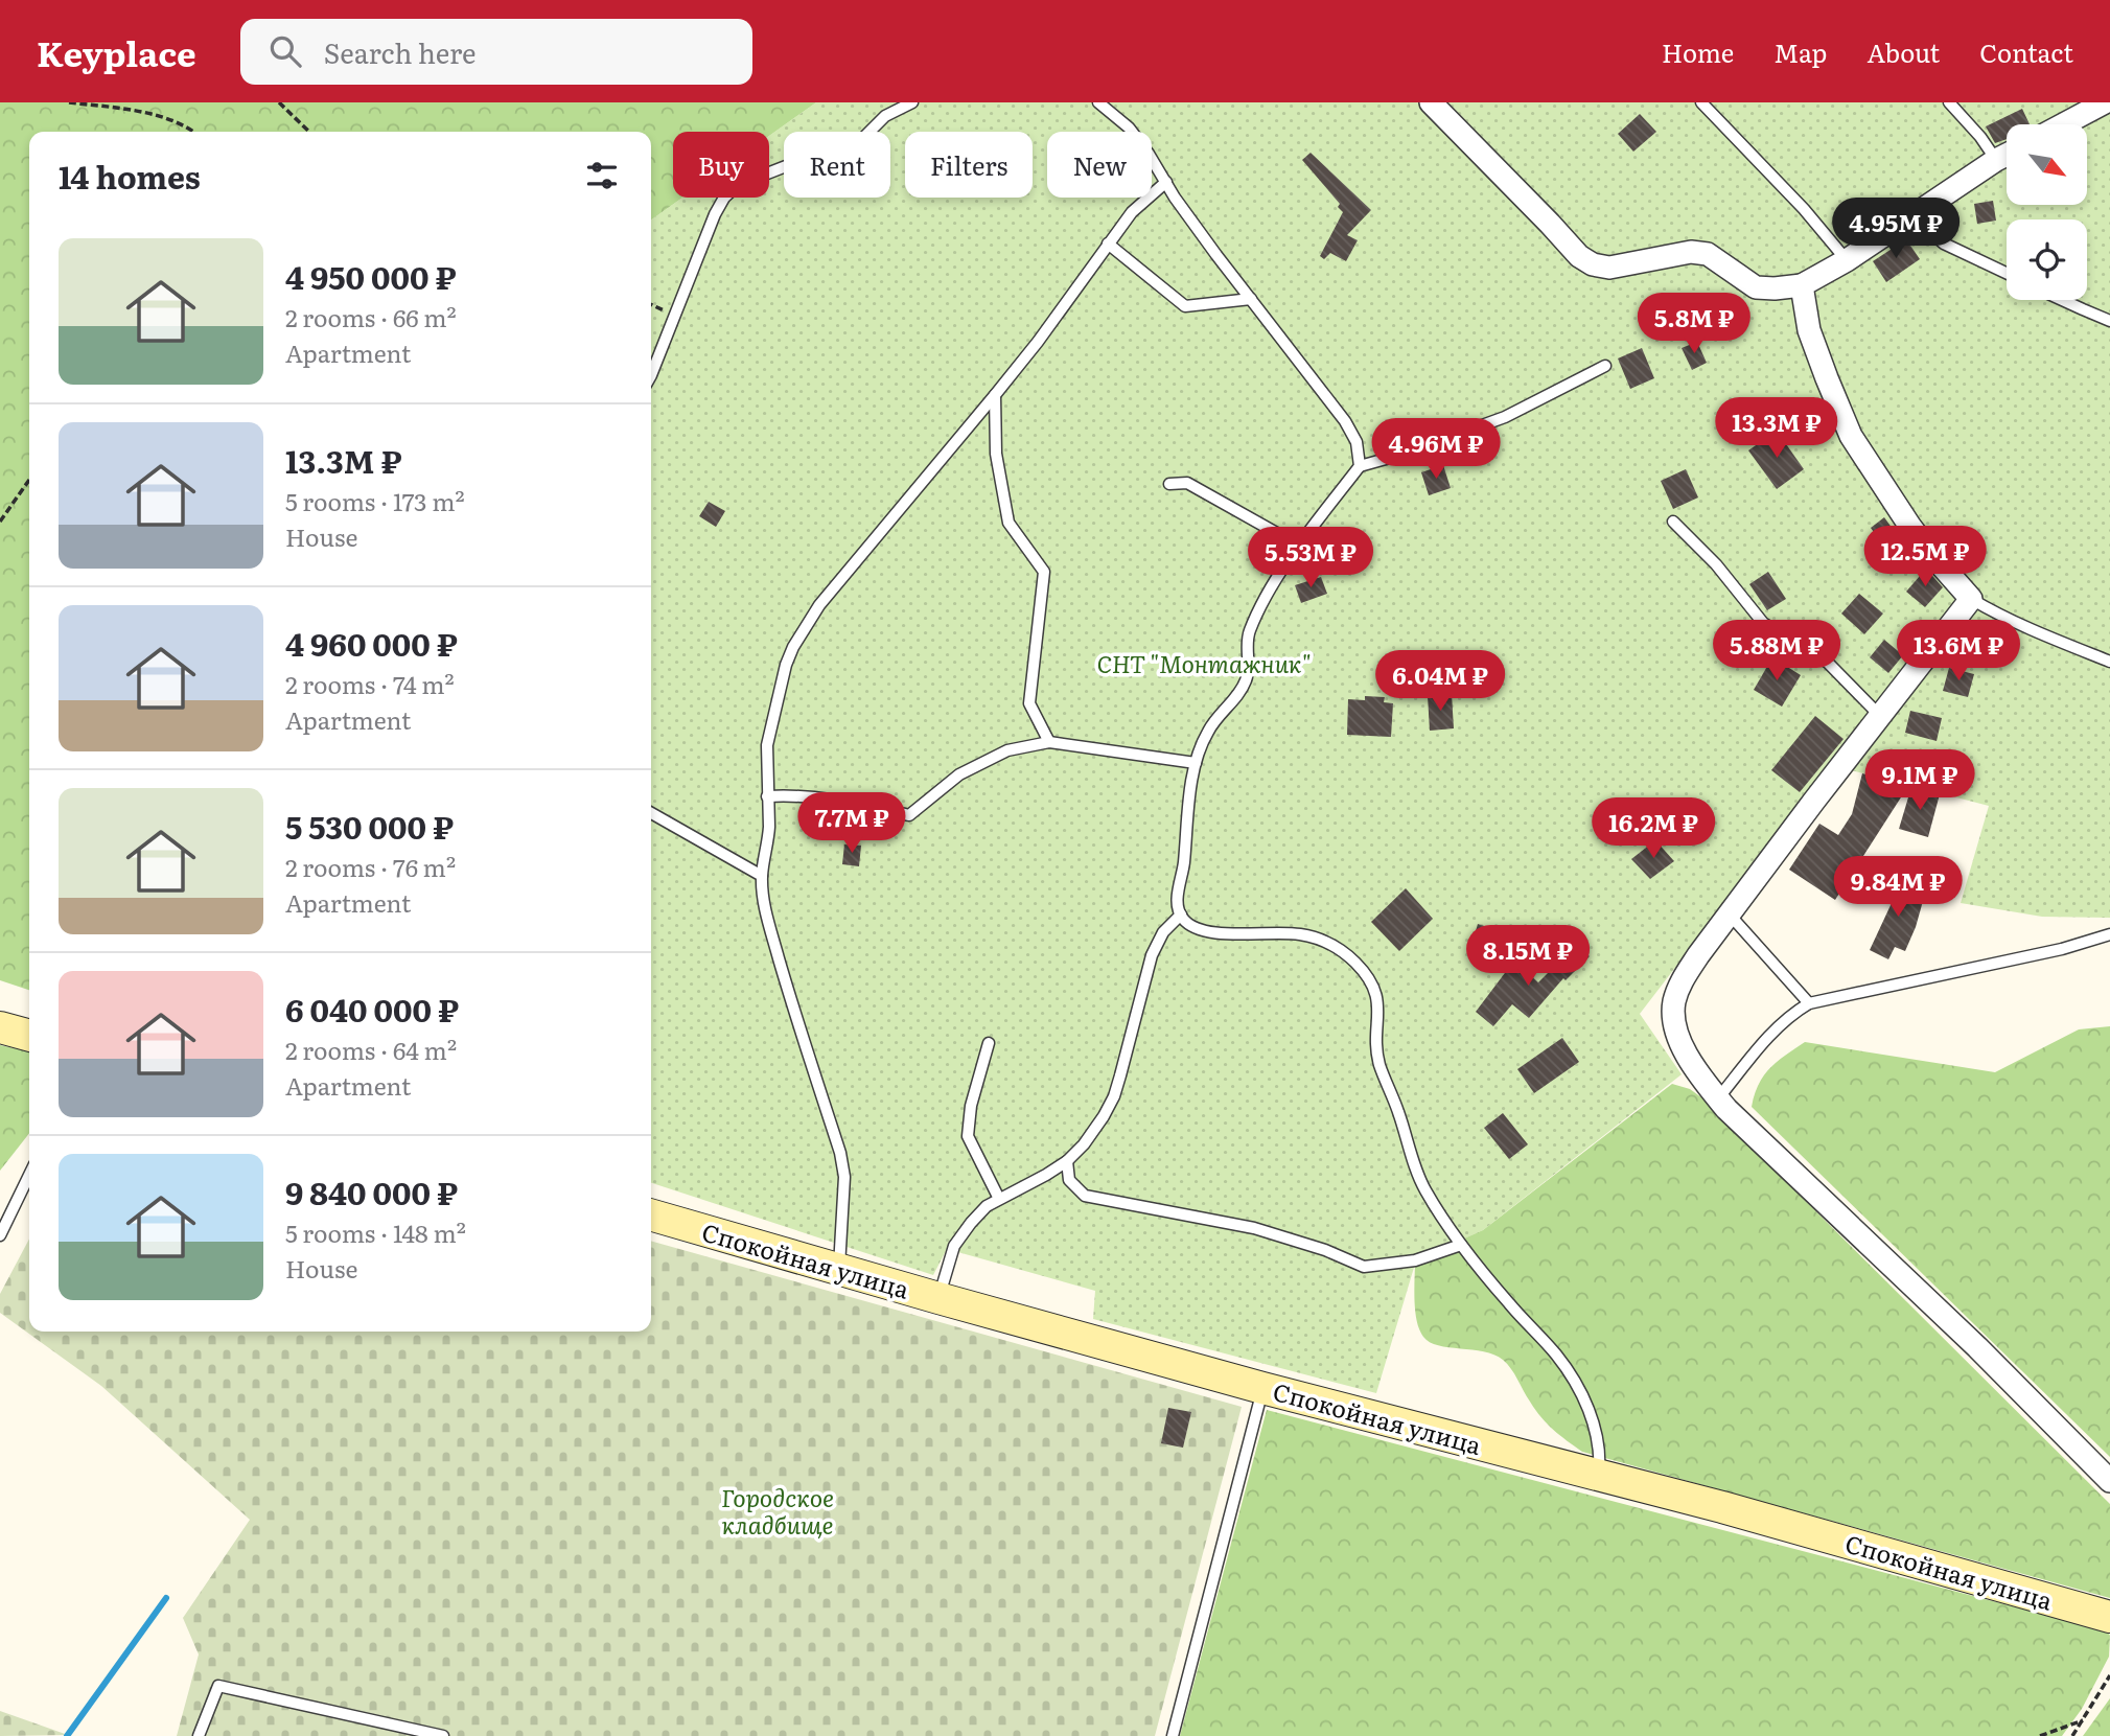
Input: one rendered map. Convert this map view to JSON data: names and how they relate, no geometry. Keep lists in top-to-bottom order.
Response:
{
  "streets": {
    "street": ["Спокойная улица"]
  },
  "parks": ["СНТ \"Монтажник\"", "Городское кладбище"],
  "north": "bottom right",
  "page": {
    "header": "Keyplace",
    "search": "Search here",
    "nav": [
      "Home",
      "Map",
      "About",
      "Contact"
    ],
    "chip": [
      "Buy",
      "Rent",
      "Filters",
      "New"
    ],
    "heading": "14 homes",
    "price": [
      "4.95M ₽",
      "5.8M ₽",
      "13.3M ₽",
      "4.96M ₽",
      "12.5M ₽",
      "5.53M ₽",
      "5.88M ₽",
      "13.6M ₽",
      "6.04M ₽",
      "9.1M ₽",
      "7.7M ₽",
      "16.2M ₽",
      "9.84M ₽",
      "8.15M ₽"
    ],
    "list": [
      {
        "name": "4 950 000 ₽",
        "note": "2 rooms · 66 m² · Apartment"
      },
      {
        "name": "13.3M ₽",
        "note": "5 rooms · 173 m² · House"
      },
      {
        "name": "4 960 000 ₽",
        "note": "2 rooms · 74 m² · Apartment"
      },
      {
        "name": "5 530 000 ₽",
        "note": "2 rooms · 76 m² · Apartment"
      },
      {
        "name": "6 040 000 ₽",
        "note": "2 rooms · 64 m² · Apartment"
      },
      {
        "name": "9 840 000 ₽",
        "note": "5 rooms · 148 m² · House"
      }
    ]
  }
}
